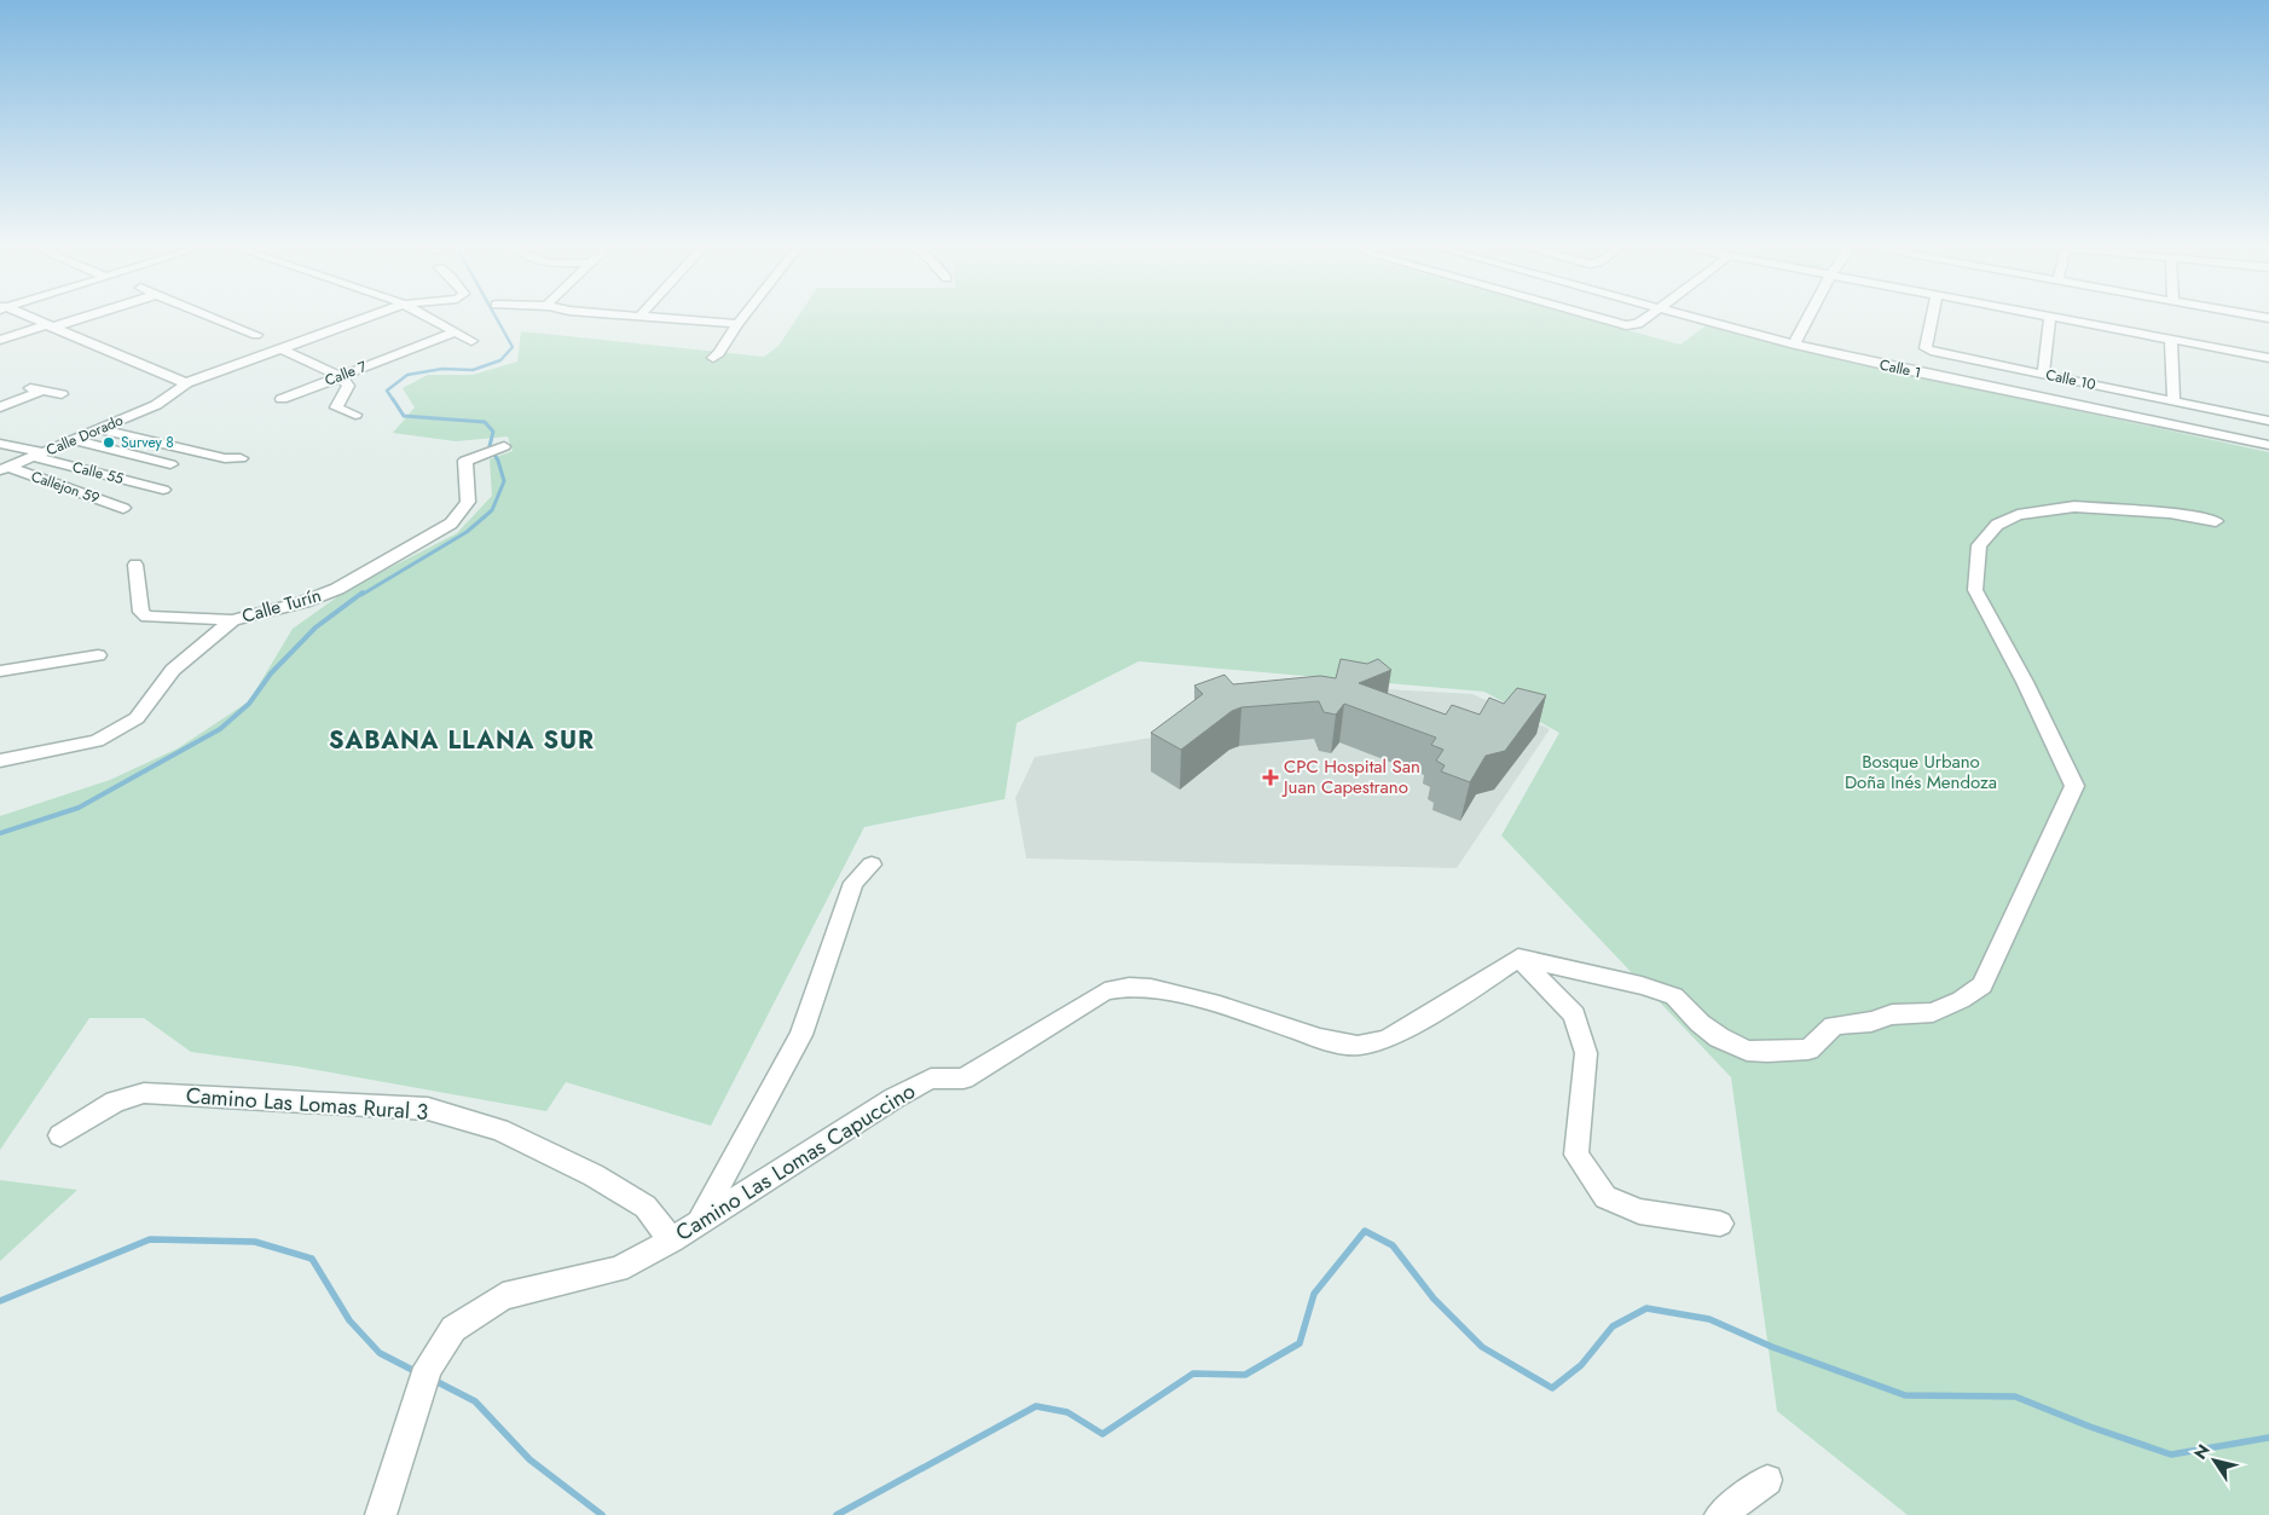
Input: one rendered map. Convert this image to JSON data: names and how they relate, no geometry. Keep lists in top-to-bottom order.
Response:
{
  "streets": {
    "street": [
      "Calle 1",
      "Calle 7",
      "Calle 10",
      "Calle Dorado",
      "Calle 55",
      "Callejon 59",
      "Calle Turín",
      "Camino Las Lomas Rural 3",
      "Camino Las Lomas Capuccino"
    ]
  },
  "crossings": [
    ["Calle Dorado", "Calle 55"],
    ["Calle Dorado", "Callejon 59"],
    ["Camino Las Lomas Rural 3", "Camino Las Lomas Capuccino"]
  ],
  "districts": ["SABANA LLANA SUR"],
  "parks": ["Bosque Urbano Doña Inés Mendoza"],
  "places": {
    "other": ["Survey 8"],
    "health": ["CPC Hospital San Juan Capestrano"]
  },
  "north": "top left"
}
